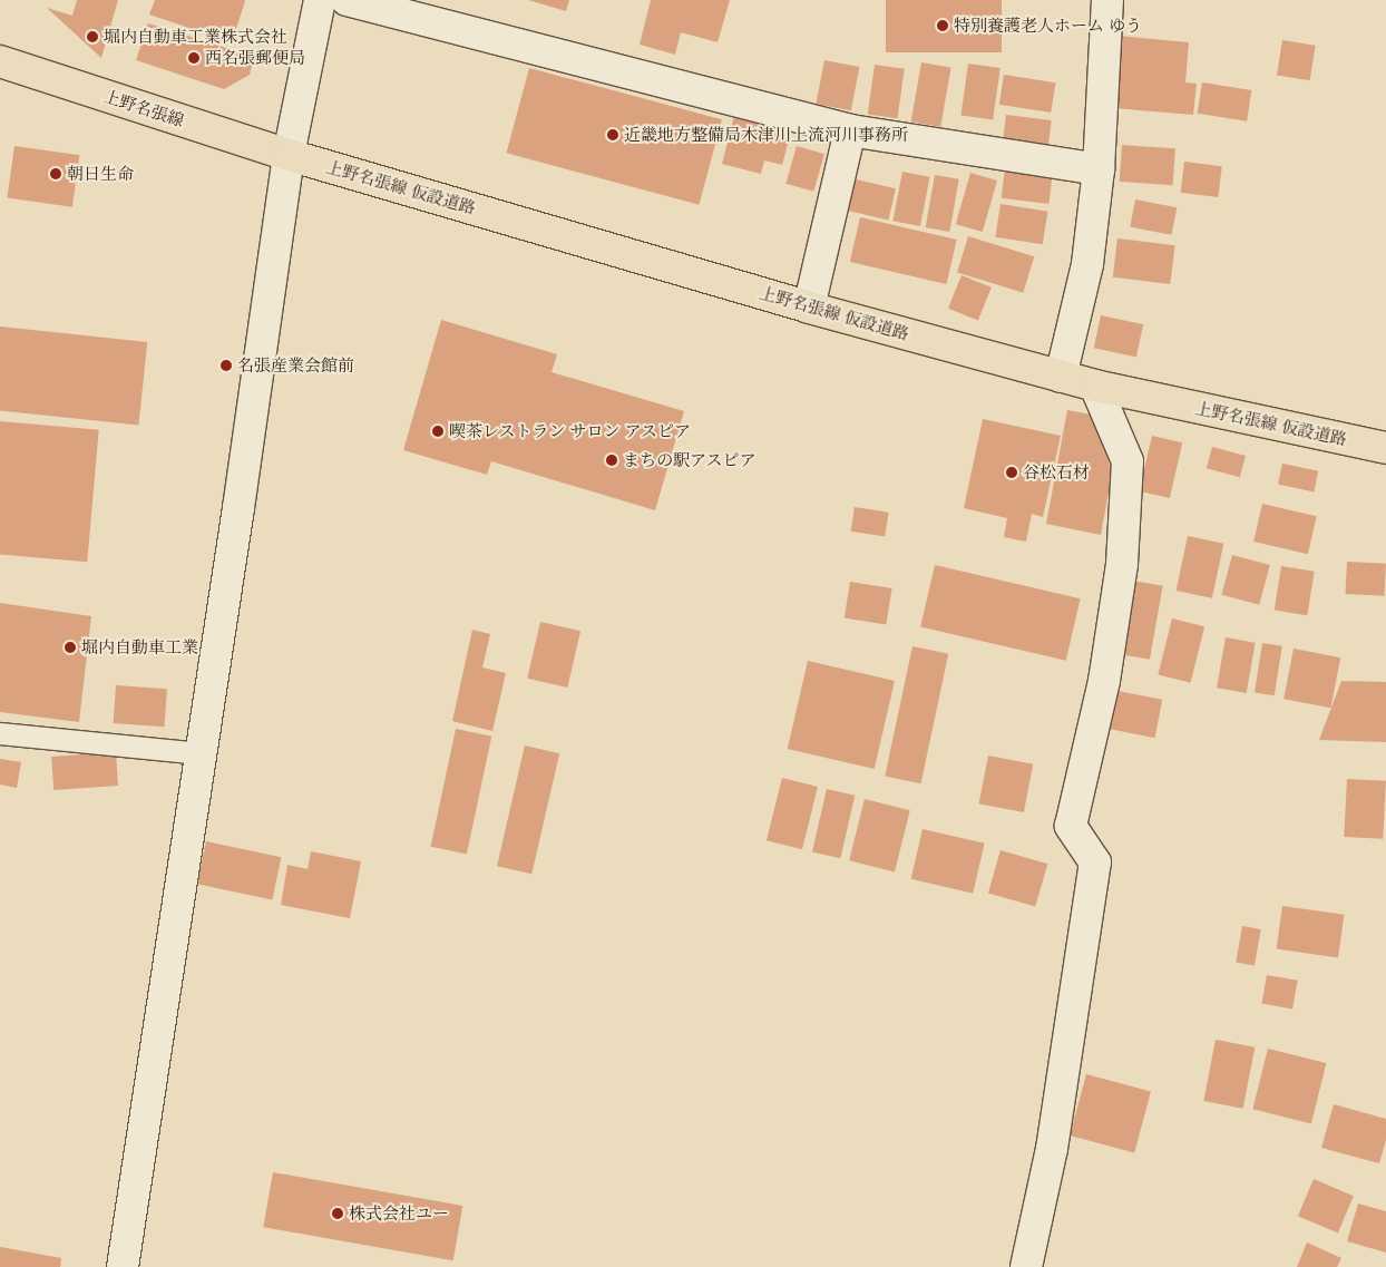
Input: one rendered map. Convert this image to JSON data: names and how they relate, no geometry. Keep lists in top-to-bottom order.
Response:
{
  "streets": {
    "main road": ["上野名張線", "上野名張線 仮設道路"]
  },
  "crossings": [
    ["上野名張線", "上野名張線 仮設道路"]
  ],
  "places": [
    "特別養護老人ホーム ゆう",
    "堀内自動車工業株式会社",
    "西名張郵便局",
    "近畿地方整備局木津川上流河川事務所",
    "朝日生命",
    "名張産業会館前",
    "喫茶レストラン サロン アスピア",
    "まちの駅アスピア",
    "谷松石材",
    "堀内自動車工業",
    "株式会社ユー"
  ]
}
